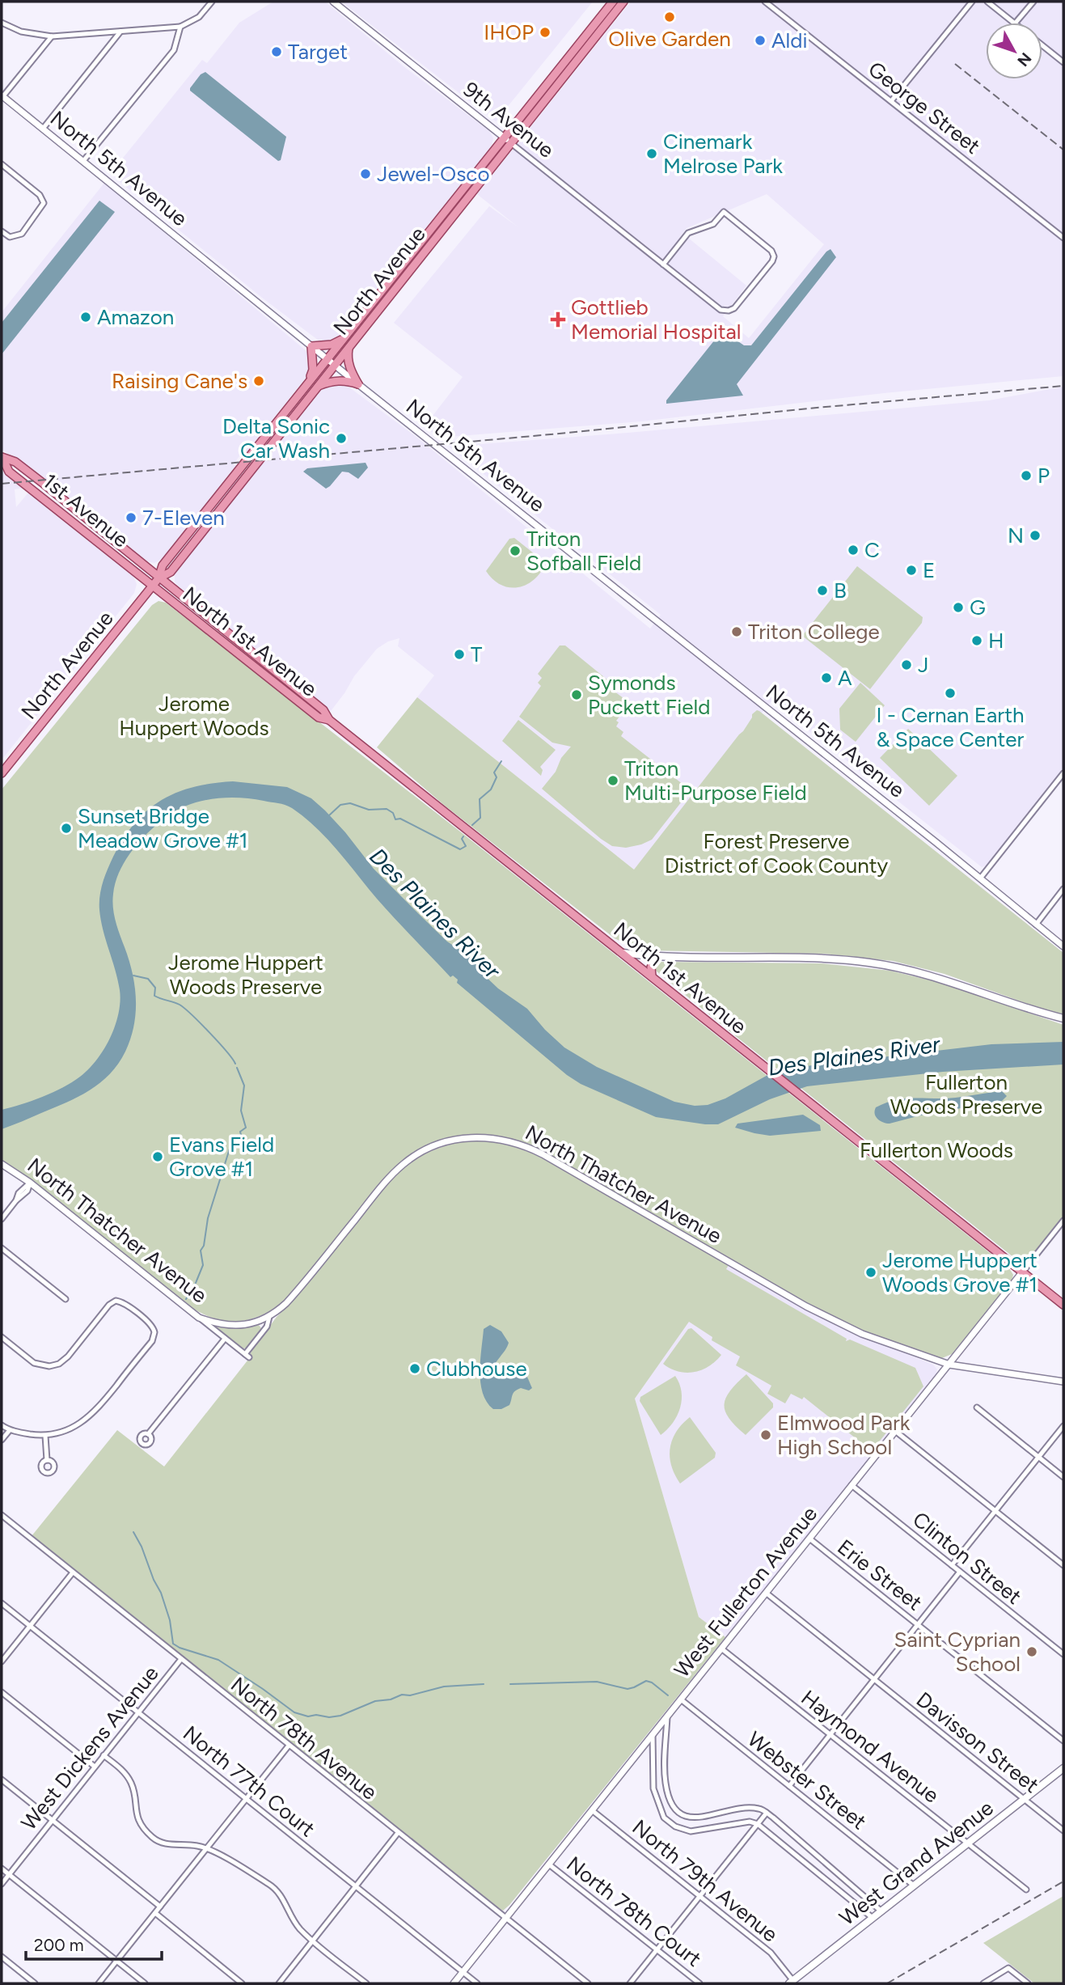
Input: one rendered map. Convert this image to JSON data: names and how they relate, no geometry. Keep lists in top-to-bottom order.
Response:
{
  "streets": {
    "main road": [
      "North Avenue",
      "1st Avenue",
      "North 1st Avenue",
      "West Grand Avenue"
    ],
    "street": [
      "George Street",
      "9th Avenue",
      "North 5th Avenue",
      "North Thatcher Avenue",
      "Clinton Street",
      "Erie Street",
      "West Fullerton Avenue",
      "North 78th Avenue",
      "Davisson Street",
      "Haymond Avenue",
      "West Dickens Avenue",
      "Webster Street",
      "North 77th Court",
      "North 79th Avenue",
      "North 78th Court"
    ]
  },
  "crossings": [
    ["9th Avenue", "North Avenue"],
    ["North 5th Avenue", "North Avenue"],
    ["North Avenue", "1st Avenue"],
    ["North Avenue", "North 1st Avenue"],
    ["1st Avenue", "North 1st Avenue"],
    ["North 1st Avenue", "West Fullerton Avenue"],
    ["North Thatcher Avenue", "West Fullerton Avenue"],
    ["Clinton Street", "West Fullerton Avenue"],
    ["Erie Street", "West Fullerton Avenue"],
    ["West Fullerton Avenue", "North 78th Avenue"],
    ["West Fullerton Avenue", "Davisson Street"],
    ["West Fullerton Avenue", "Haymond Avenue"],
    ["West Fullerton Avenue", "Webster Street"],
    ["West Fullerton Avenue", "North 77th Court"],
    ["West Fullerton Avenue", "North 79th Avenue"],
    ["West Fullerton Avenue", "North 78th Court"],
    ["North 78th Avenue", "West Dickens Avenue"],
    ["Davisson Street", "West Grand Avenue"],
    ["Haymond Avenue", "West Grand Avenue"],
    ["West Dickens Avenue", "North 77th Court"],
    ["Webster Street", "West Grand Avenue"],
    ["West Grand Avenue", "North 79th Avenue"]
  ],
  "water": ["Des Plaines River"],
  "parks": [
    "Jerome Huppert Woods",
    "Forest Preserve District of Cook County",
    "Jerome Huppert Woods Preserve",
    "Fullerton Woods Preserve",
    "Fullerton Woods"
  ],
  "places": {
    "other": [
      "Olive Garden",
      "IHOP",
      "Aldi",
      "Target",
      "Cinemark Melrose Park",
      "Jewel-Osco",
      "Amazon",
      "Raising Cane's",
      "Delta Sonic Car Wash",
      "P",
      "7-Eleven",
      "N",
      "C",
      "Triton Sofball Field",
      "E",
      "B",
      "G",
      "Triton College",
      "H",
      "T",
      "J",
      "A",
      "I - Cernan Earth & Space Center",
      "Symonds Puckett Field",
      "Triton Multi-Purpose Field",
      "Sunset Bridge Meadow Grove #1",
      "Evans Field Grove #1",
      "Jerome Huppert Woods Grove #1",
      "Clubhouse",
      "Elmwood Park High School",
      "Saint Cyprian School"
    ],
    "health": ["Gottlieb Memorial Hospital"]
  },
  "scale_bar": "200 m",
  "north": "bottom right"
}
